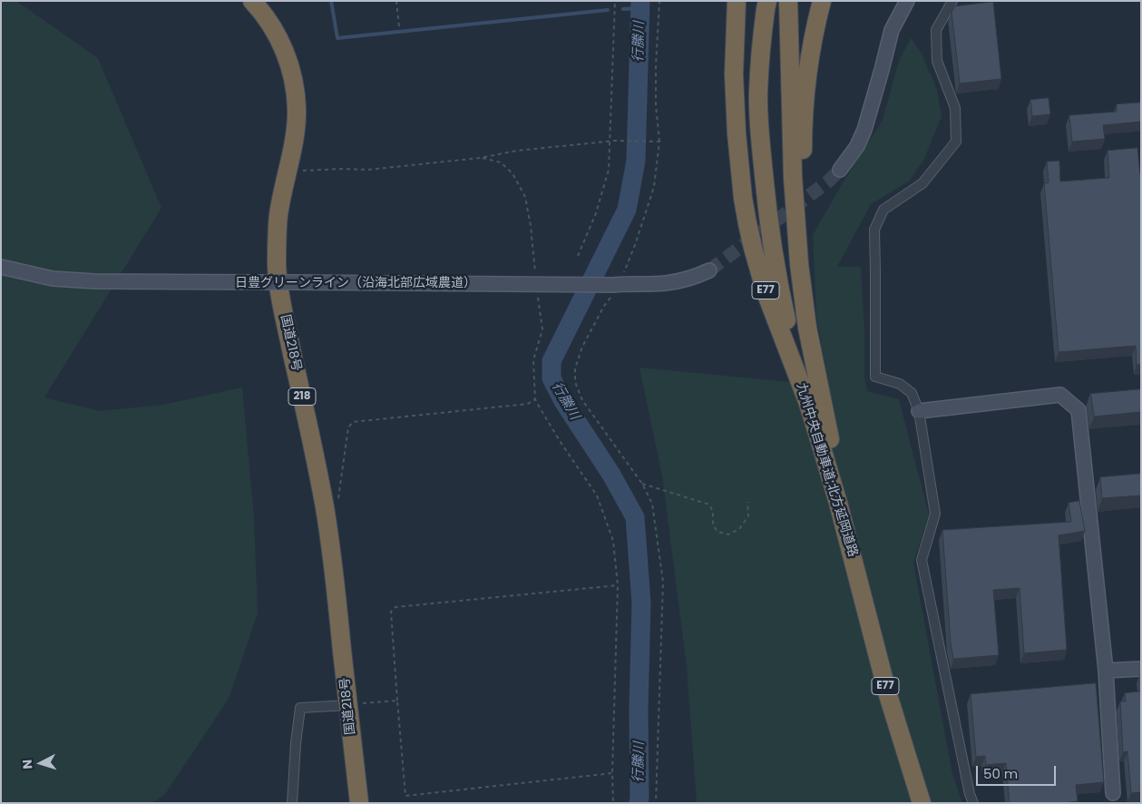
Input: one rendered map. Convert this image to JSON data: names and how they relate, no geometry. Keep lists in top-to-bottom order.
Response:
{
  "streets": {
    "highway": [
      "E77",
      "国道218号",
      "218",
      "九州中央自動車道;北方延岡道路"
    ],
    "street": ["日豊グリーンライン（沿海北部広域農道）"]
  },
  "water": ["行縢川"],
  "scale_bar": "50 m",
  "north": "left"
}
